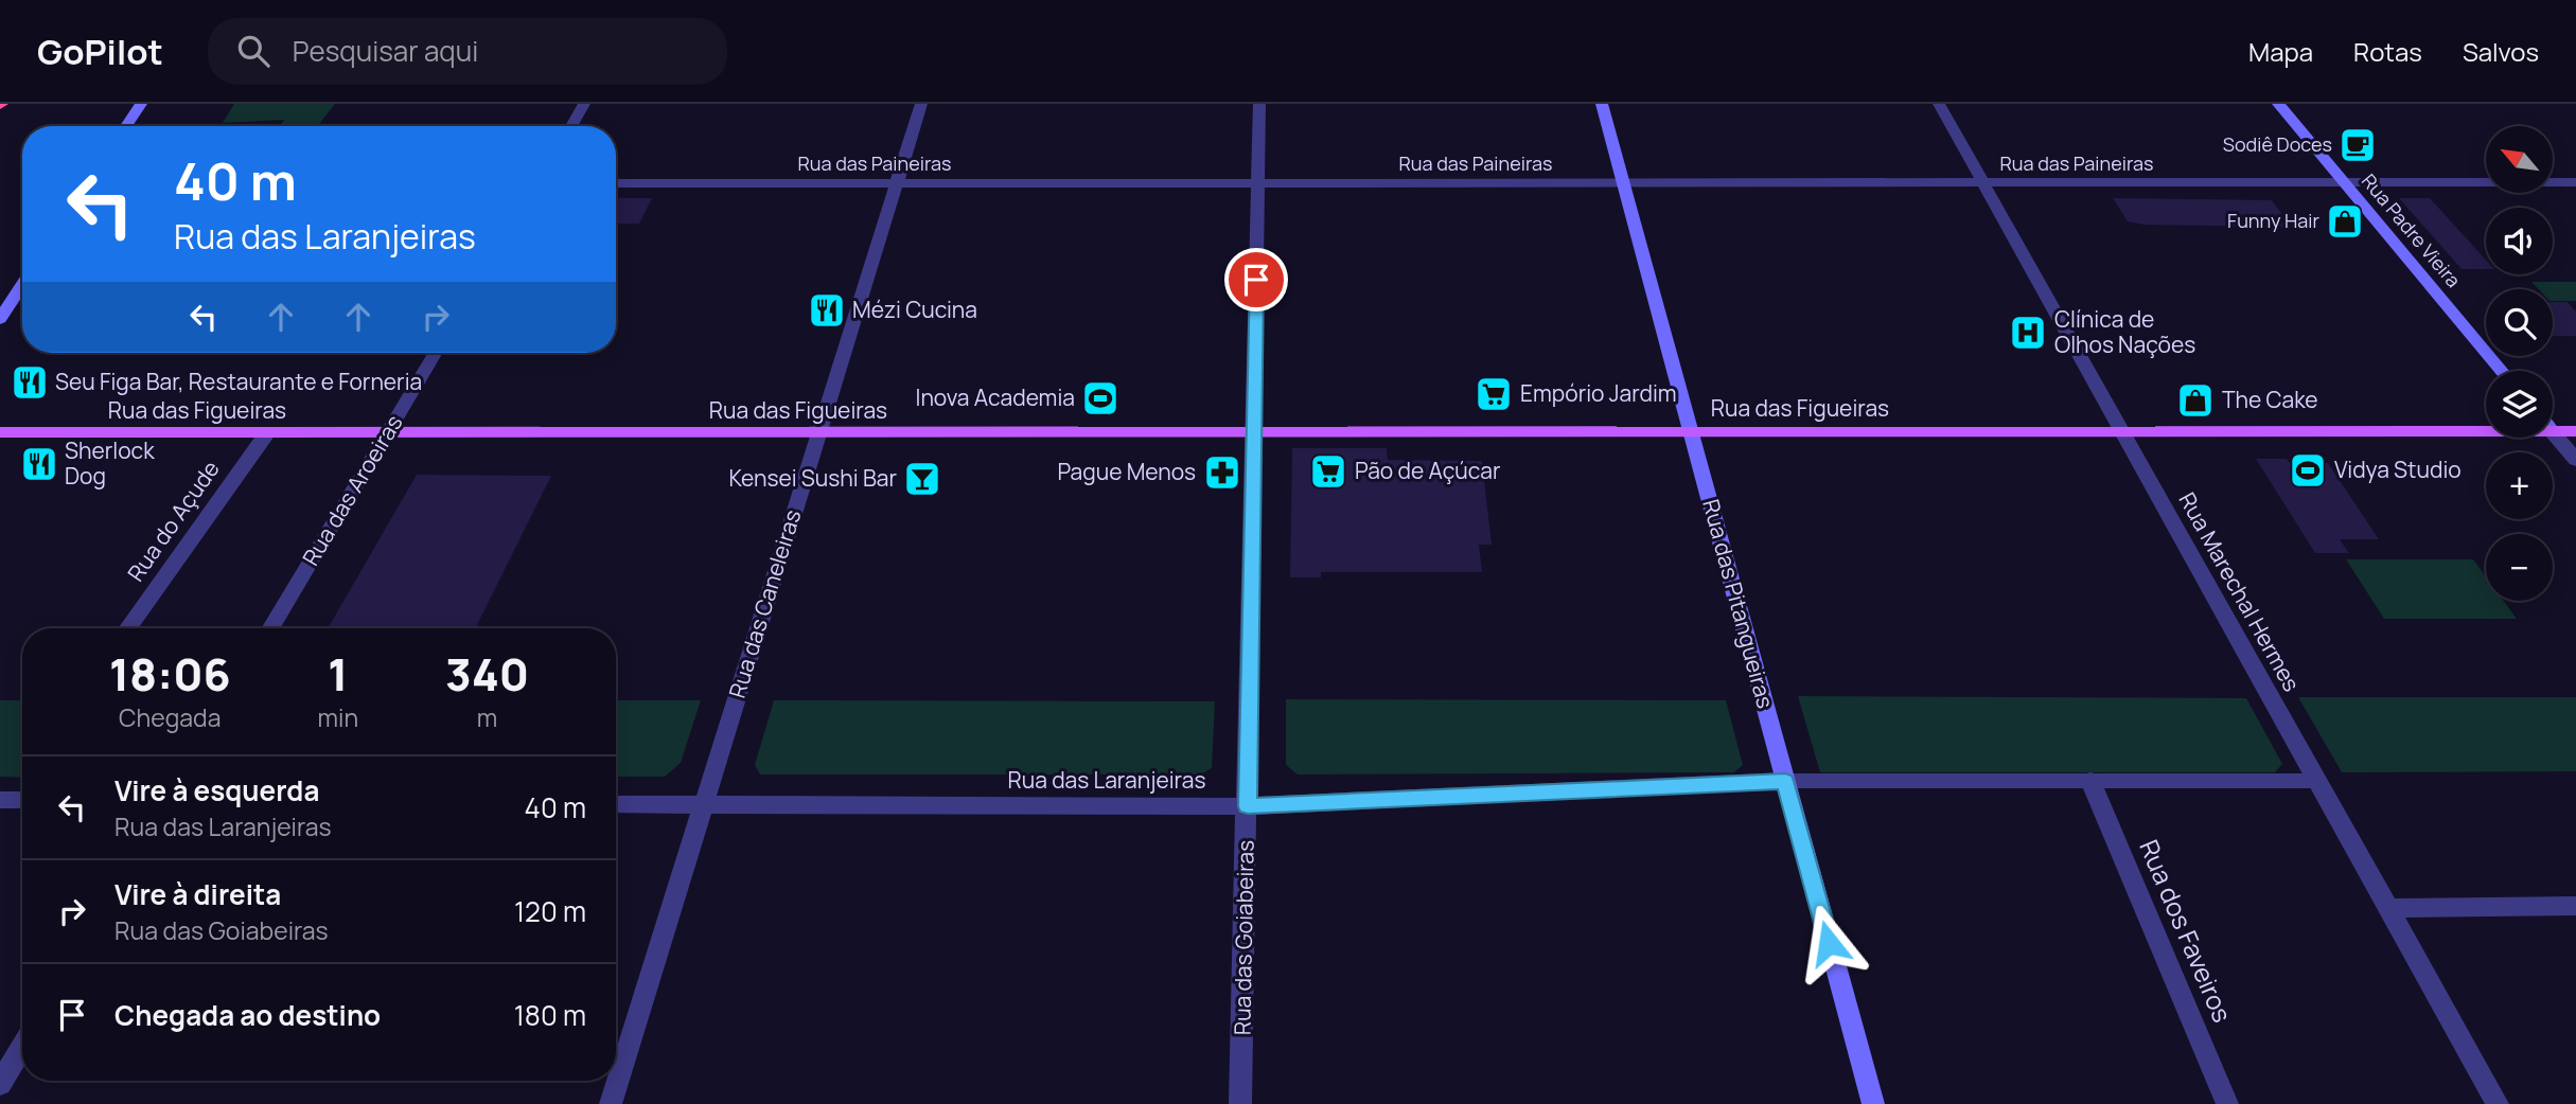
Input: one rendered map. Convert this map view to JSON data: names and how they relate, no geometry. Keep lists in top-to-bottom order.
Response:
{
  "streets": {
    "main road": ["Rua das Figueiras"],
    "street": [
      "Rua das Paineiras",
      "Rua Padre Vieira",
      "Rua das Aroeiras",
      "Rua do Açude",
      "Rua Marechal Hermes",
      "Rua das Caneleiras",
      "Rua das Pitangueiras",
      "Rua das Laranjeiras",
      "Rua dos Faveiros",
      "Rua das Goiabeiras"
    ]
  },
  "crossings": [
    ["Rua das Paineiras", "Rua Padre Vieira"],
    ["Rua das Paineiras", "Rua Marechal Hermes"],
    ["Rua das Paineiras", "Rua das Caneleiras"],
    ["Rua das Paineiras", "Rua das Pitangueiras"],
    ["Rua das Paineiras", "Rua das Goiabeiras"],
    ["Rua das Figueiras", "Rua das Aroeiras"],
    ["Rua das Figueiras", "Rua do Açude"],
    ["Rua das Figueiras", "Rua Marechal Hermes"],
    ["Rua das Figueiras", "Rua das Caneleiras"],
    ["Rua das Figueiras", "Rua das Pitangueiras"],
    ["Rua das Figueiras", "Rua das Goiabeiras"],
    ["Rua das Caneleiras", "Rua das Laranjeiras"],
    ["Rua das Pitangueiras", "Rua das Laranjeiras"],
    ["Rua das Laranjeiras", "Rua das Goiabeiras"]
  ],
  "places": {
    "cafe": ["Sodiê Doces"],
    "shop": ["Funny Hair", "The Cake"],
    "restaurant": ["Mézi Cucina", "Seu Figa Bar, Restaurante e Forneria", "Sherlock Dog"],
    "hospital": ["Clínica de Olhos Nações"],
    "supermarket": ["Empório Jardim", "Pão de Açúcar"],
    "sports": ["Inova Academia", "Vidya Studio"],
    "pharmacy": ["Pague Menos"],
    "bar": ["Kensei Sushi Bar"]
  },
  "north": "top left",
  "page": {
    "header": "GoPilot",
    "search": "Pesquisar aqui",
    "nav": ["Mapa", "Rotas", "Salvos"],
    "map_buttons": ["+", "−"],
    "turn": ["40 m", "Rua das Laranjeiras"],
    "eta": [
      "18:06",
      "Chegada",
      "1",
      "min",
      "340",
      "m"
    ],
    "list": [
      {
        "name": "Vire à esquerda",
        "note": "Rua das Laranjeiras",
        "value": "40 m"
      },
      {
        "name": "Vire à direita",
        "note": "Rua das Goiabeiras",
        "value": "120 m"
      },
      {
        "name": "Chegada ao destino",
        "value": "180 m"
      }
    ]
  }
}
